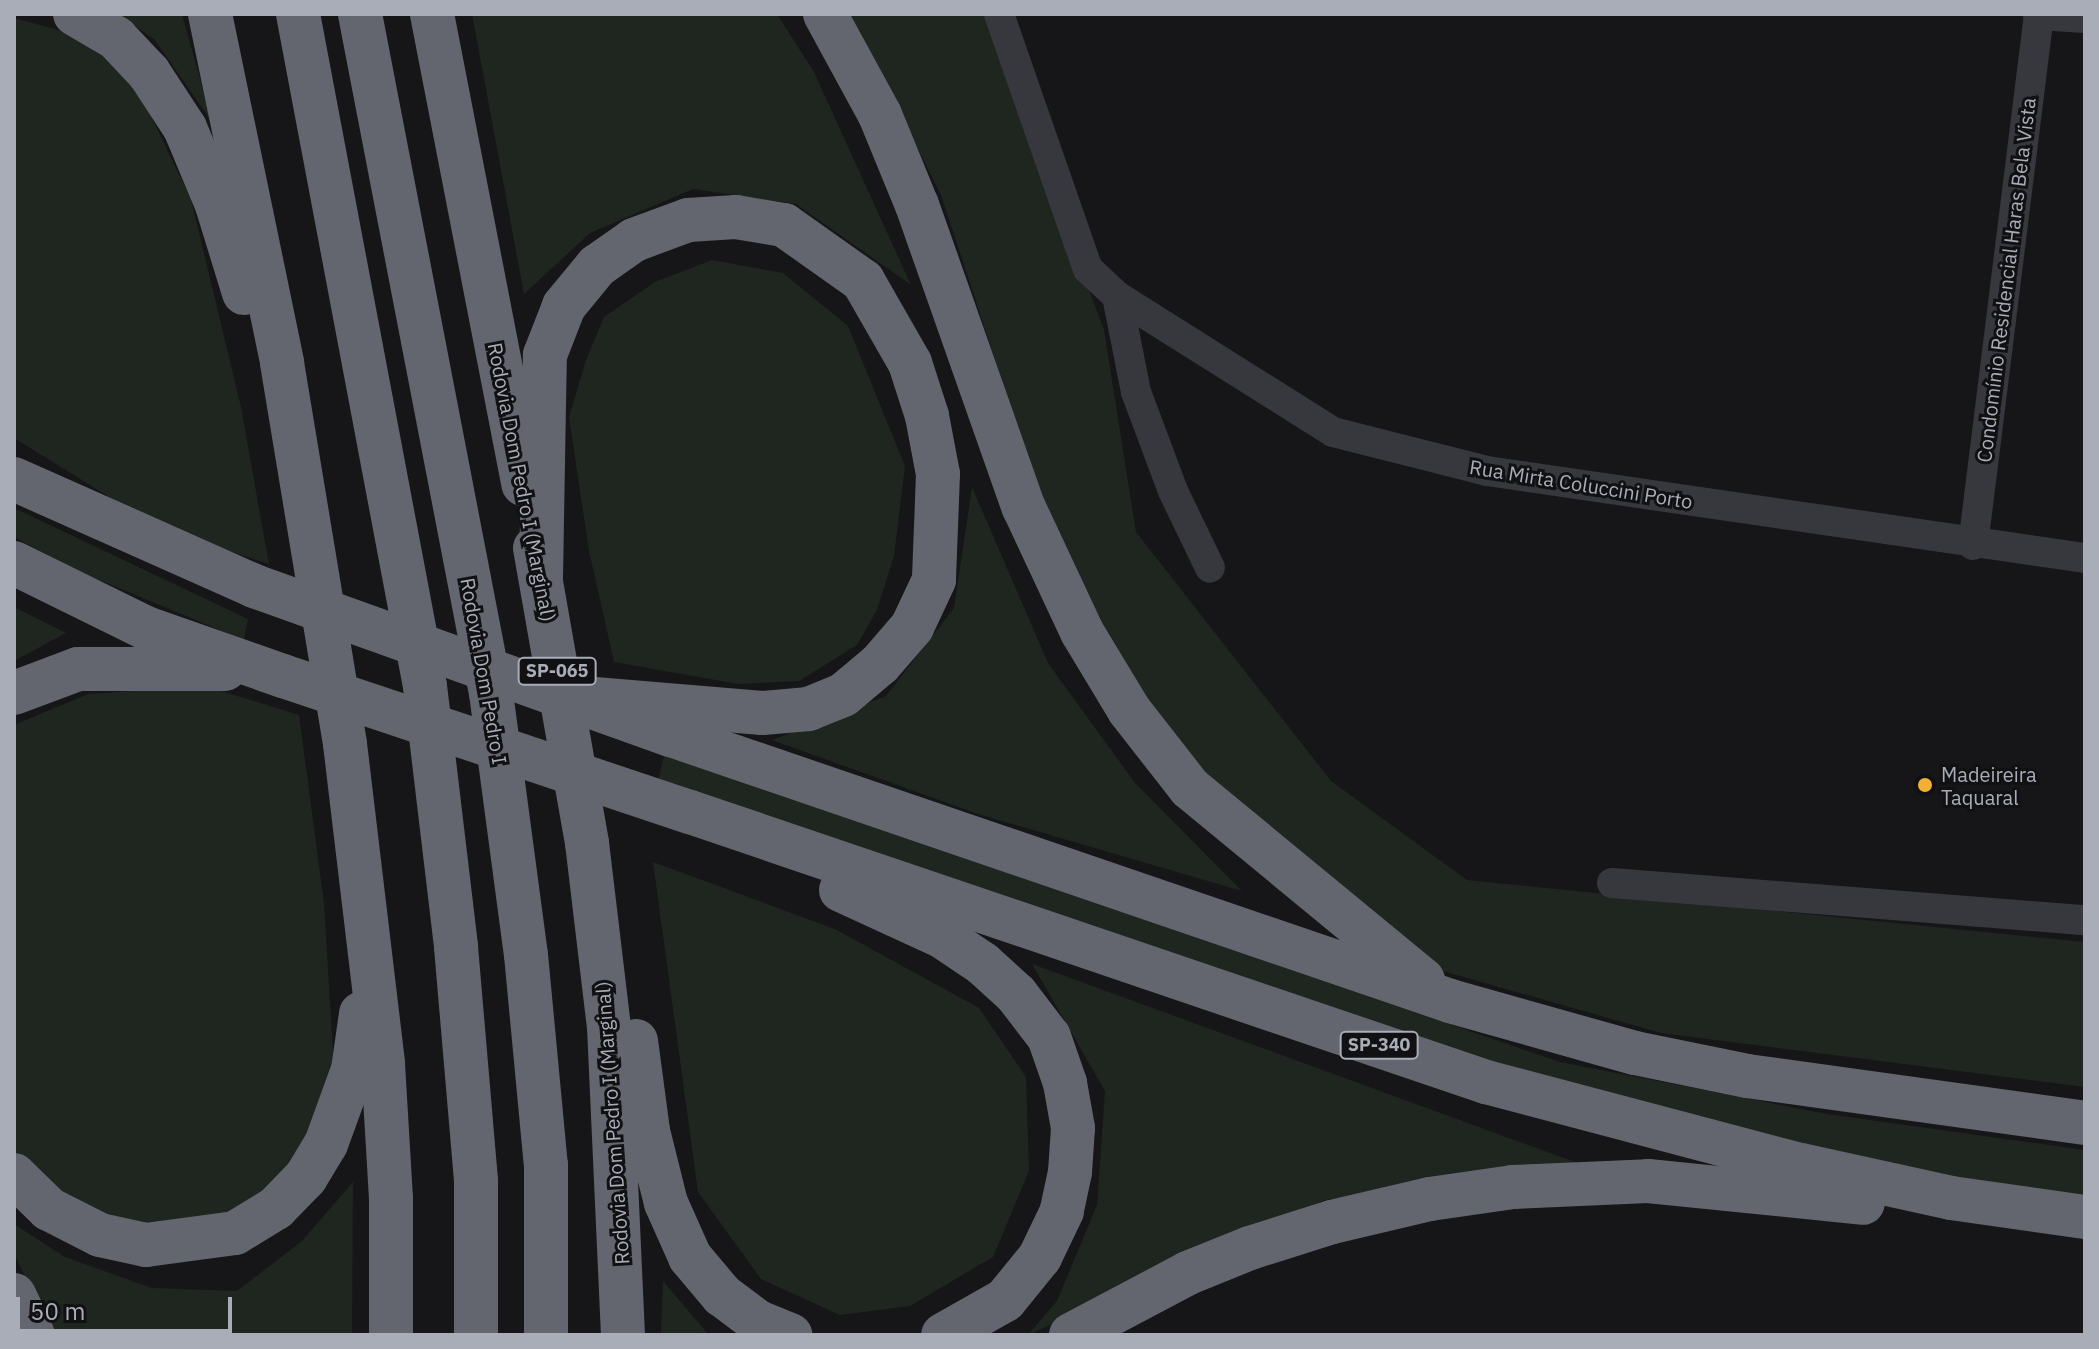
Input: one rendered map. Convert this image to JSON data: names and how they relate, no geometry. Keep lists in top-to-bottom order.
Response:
{
  "streets": {
    "highway": [
      "Rodovia Dom Pedro I (Marginal)",
      "Rodovia Dom Pedro I",
      "SP-065",
      "SP-340"
    ],
    "street": ["Condomínio Residencial Haras Bela Vista", "Rua Mirta Coluccini Porto"]
  },
  "crossings": [
    ["Condomínio Residencial Haras Bela Vista", "Rua Mirta Coluccini Porto"]
  ],
  "places": ["Madeireira Taquaral"],
  "scale_bar": "50 m"
}
